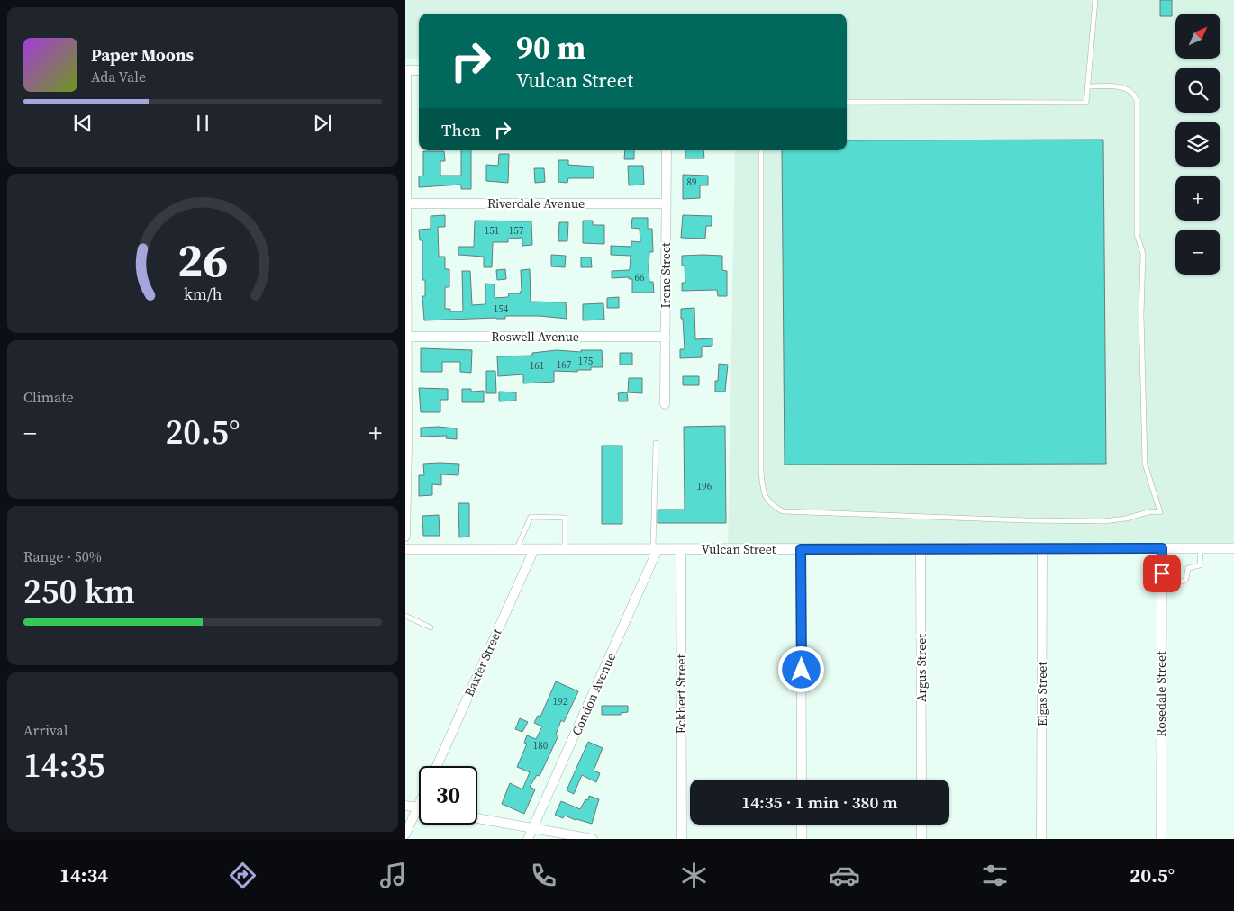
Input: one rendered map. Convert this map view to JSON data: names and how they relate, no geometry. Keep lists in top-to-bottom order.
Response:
{
  "streets": {
    "street": [
      "Riverdale Avenue",
      "Irene Street",
      "Roswell Avenue",
      "Vulcan Street",
      "Baxter Street",
      "Argus Street",
      "Condon Avenue",
      "Eckhert Street",
      "Elgas Street",
      "Rosedale Street"
    ]
  },
  "crossings": [
    ["Riverdale Avenue", "Irene Street"],
    ["Irene Street", "Roswell Avenue"],
    ["Vulcan Street", "Baxter Street"],
    ["Vulcan Street", "Argus Street"],
    ["Vulcan Street", "Condon Avenue"],
    ["Vulcan Street", "Eckhert Street"],
    ["Vulcan Street", "Elgas Street"],
    ["Vulcan Street", "Rosedale Street"]
  ],
  "house_numbers": [
    "89",
    "151",
    "157",
    "66",
    "154",
    "175",
    "167",
    "161",
    "196",
    "192",
    "180"
  ],
  "north": "top right",
  "page": {
    "map_buttons": ["+", "−"],
    "turn": ["90 m", "Vulcan Street"],
    "song": ["Paper Moons", "Ada Vale"],
    "then": "Then",
    "tile": [
      "Climate",
      ["Range · 50%", "250 km"],
      ["Arrival", "14:35"]
    ],
    "heat": ["−", "20.5°", "+"],
    "limit": "30",
    "trip": "14:35 · 1 min · 380 m",
    "tabs": ["14:34", "20.5°"],
    "gauge": ["26", "km/h"]
  }
}
